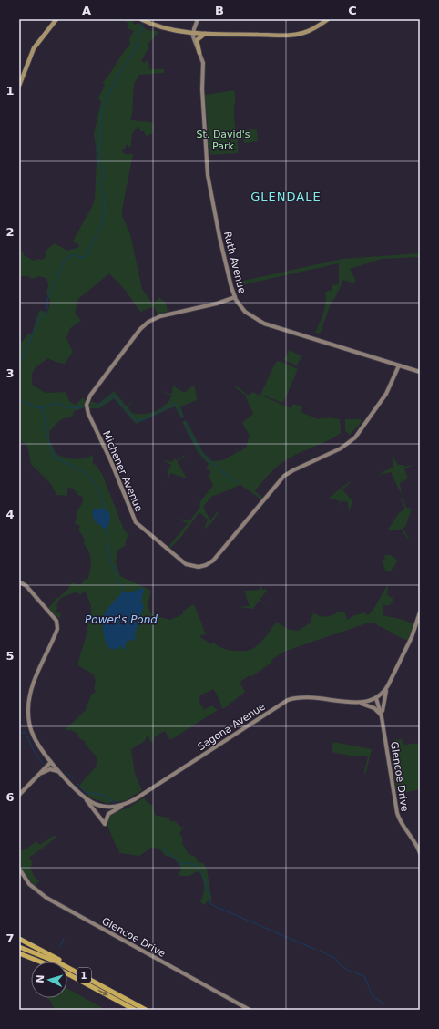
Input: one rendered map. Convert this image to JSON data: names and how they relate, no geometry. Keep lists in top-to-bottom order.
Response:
{
  "streets": {
    "highway": ["1"],
    "street": [
      "Ruth Avenue",
      "Michener Avenue",
      "Sagona Avenue",
      "Glencoe Drive"
    ]
  },
  "crossings": [
    ["Ruth Avenue", "Michener Avenue"],
    ["Sagona Avenue", "Glencoe Drive"]
  ],
  "districts": ["GLENDALE"],
  "water": ["Power's Pond"],
  "parks": ["St. David's Park"],
  "north": "left",
  "grid": {
    "columns": ["A", "B", "C"],
    "rows": [
      "1",
      "2",
      "3",
      "4",
      "5",
      "6",
      "7"
    ]
  }
}
